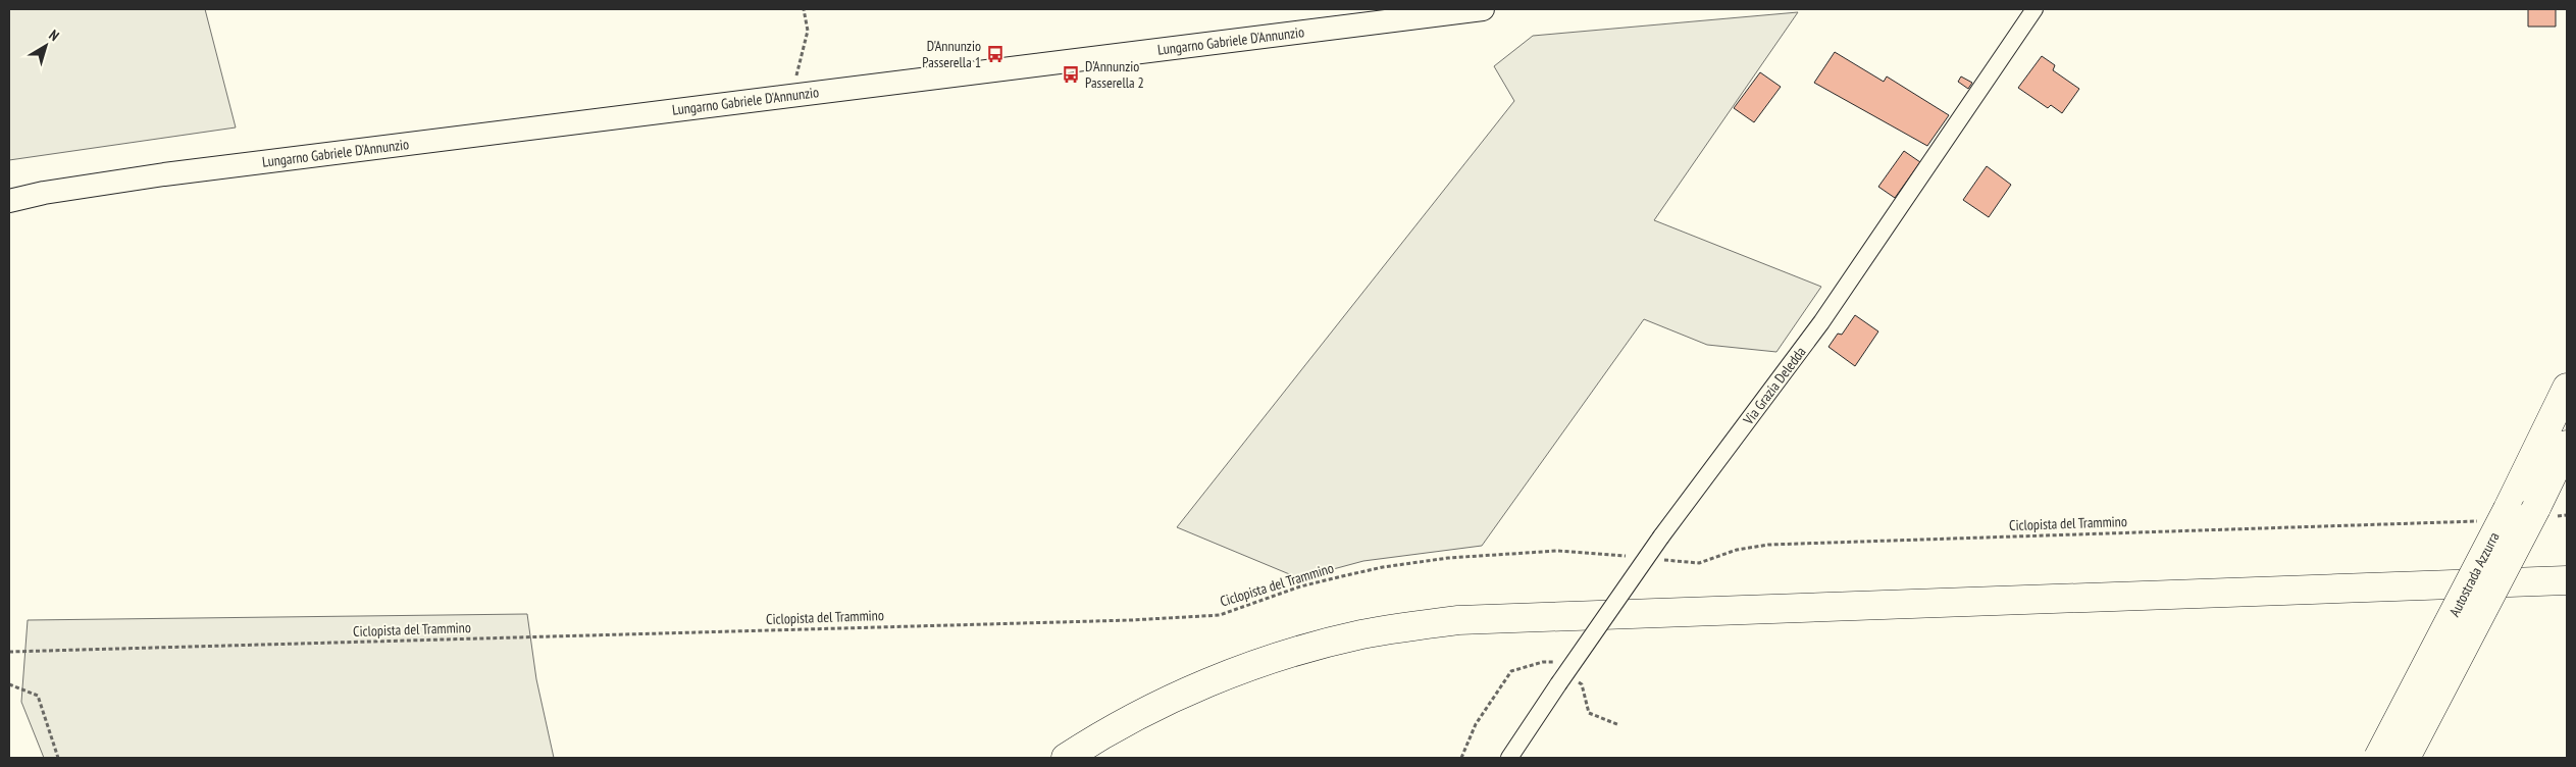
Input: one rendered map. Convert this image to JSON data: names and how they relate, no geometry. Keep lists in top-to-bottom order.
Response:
{
  "streets": {
    "highway": ["Autostrada Azzurra"],
    "main road": ["Lungarno Gabriele D'Annunzio"],
    "street": ["Via Grazia Deledda"],
    "path": ["Ciclopista del Trammino"]
  },
  "places": {
    "bus stop": ["D'Annunzio Passerella 1", "D'Annunzio Passerella 2"]
  },
  "north": "top right"
}
